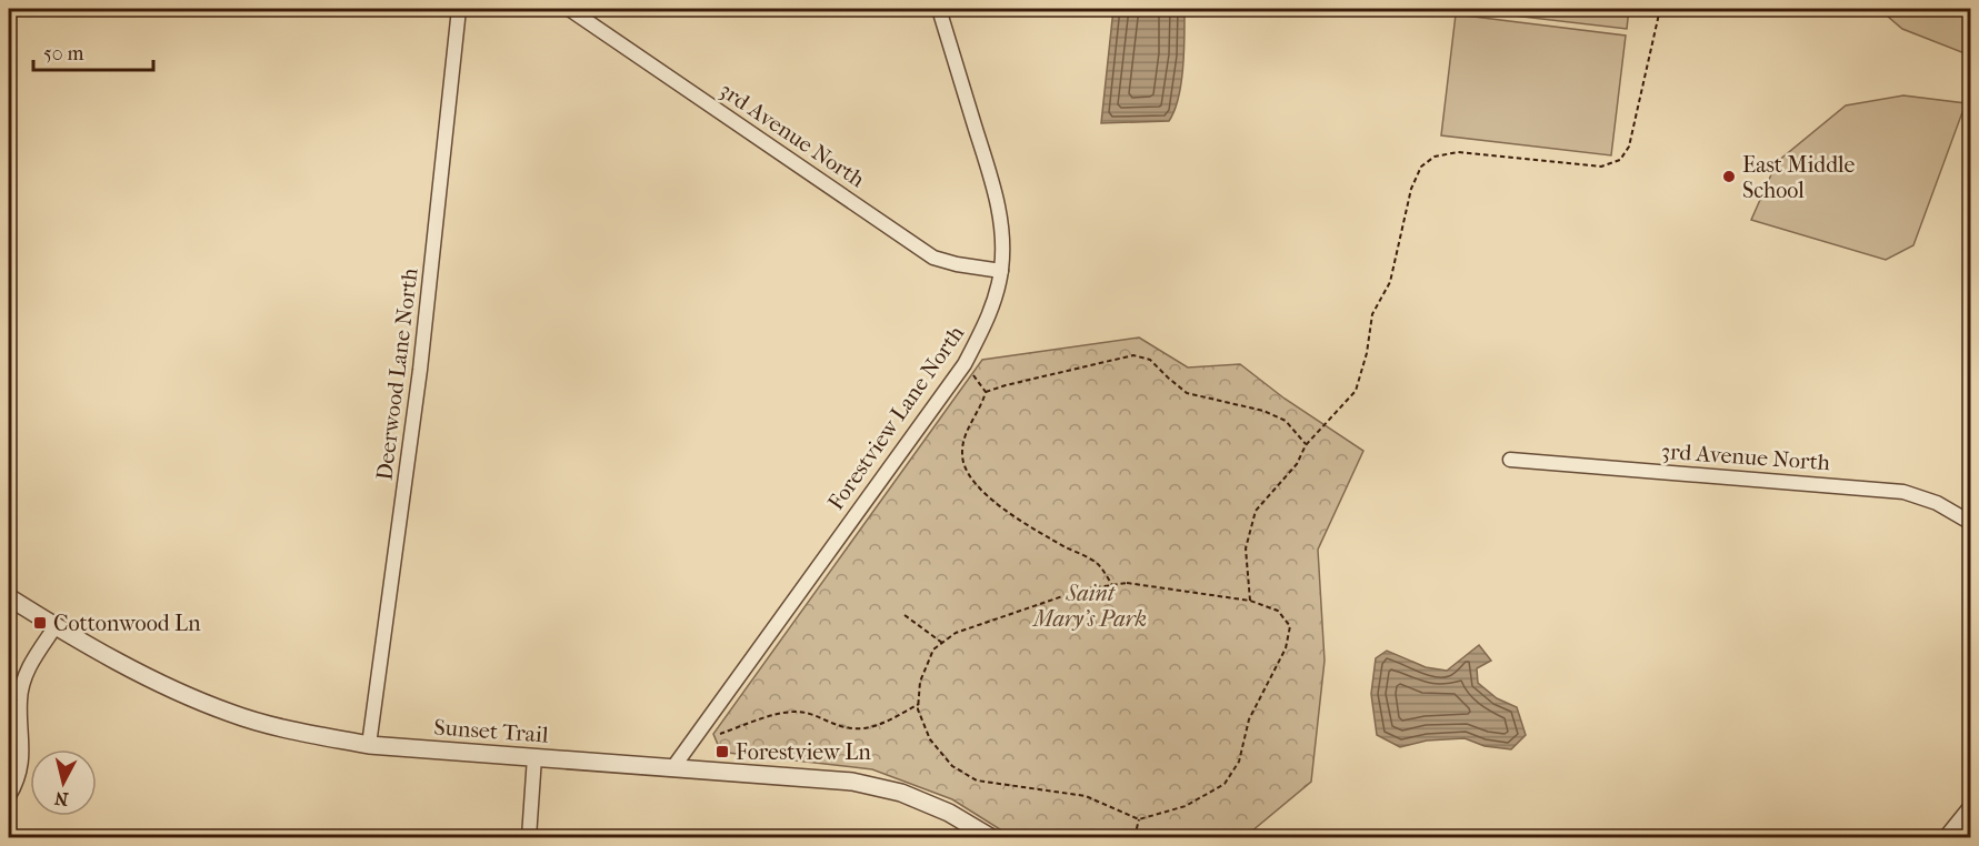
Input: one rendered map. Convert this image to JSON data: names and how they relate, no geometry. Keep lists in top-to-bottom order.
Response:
{
  "streets": {
    "street": [
      "3rd Avenue North",
      "Deerwood Lane North",
      "Forestview Lane North",
      "Sunset Trail"
    ]
  },
  "crossings": [
    ["3rd Avenue North", "Forestview Lane North"],
    ["Deerwood Lane North", "Sunset Trail"],
    ["Forestview Lane North", "Sunset Trail"]
  ],
  "parks": ["Saint Mary's Park"],
  "places": {
    "other": ["East Middle School"],
    "transit": ["Cottonwood Ln", "Forestview Ln"]
  },
  "scale_bar": "50 m",
  "north": "bottom"
}
